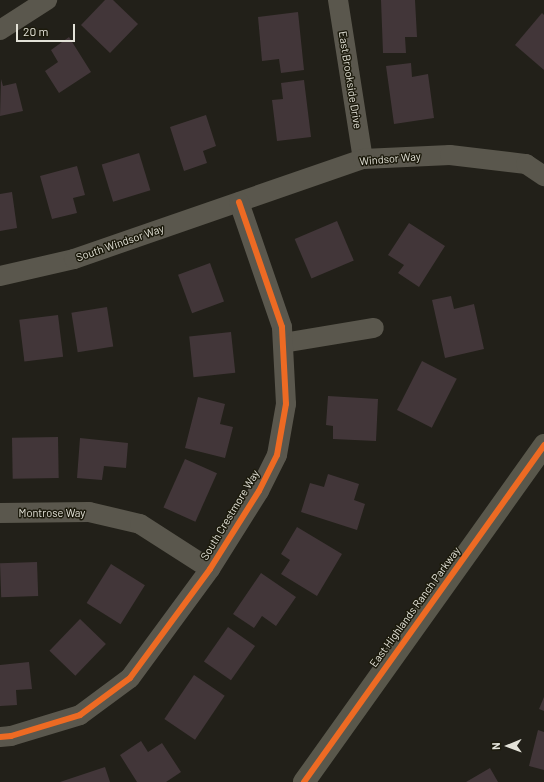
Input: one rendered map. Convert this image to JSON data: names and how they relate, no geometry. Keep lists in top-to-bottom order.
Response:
{
  "streets": {
    "main road": ["East Highlands Ranch Parkway"],
    "street": [
      "East Brookside Drive",
      "Windsor Way",
      "South Windsor Way",
      "Montrose Way",
      "South Crestmore Way"
    ]
  },
  "crossings": [
    ["East Brookside Drive", "Windsor Way"],
    ["Windsor Way", "South Windsor Way"],
    ["Windsor Way", "South Crestmore Way"],
    ["South Windsor Way", "South Crestmore Way"],
    ["Montrose Way", "South Crestmore Way"]
  ],
  "scale_bar": "20 m",
  "north": "left"
}
